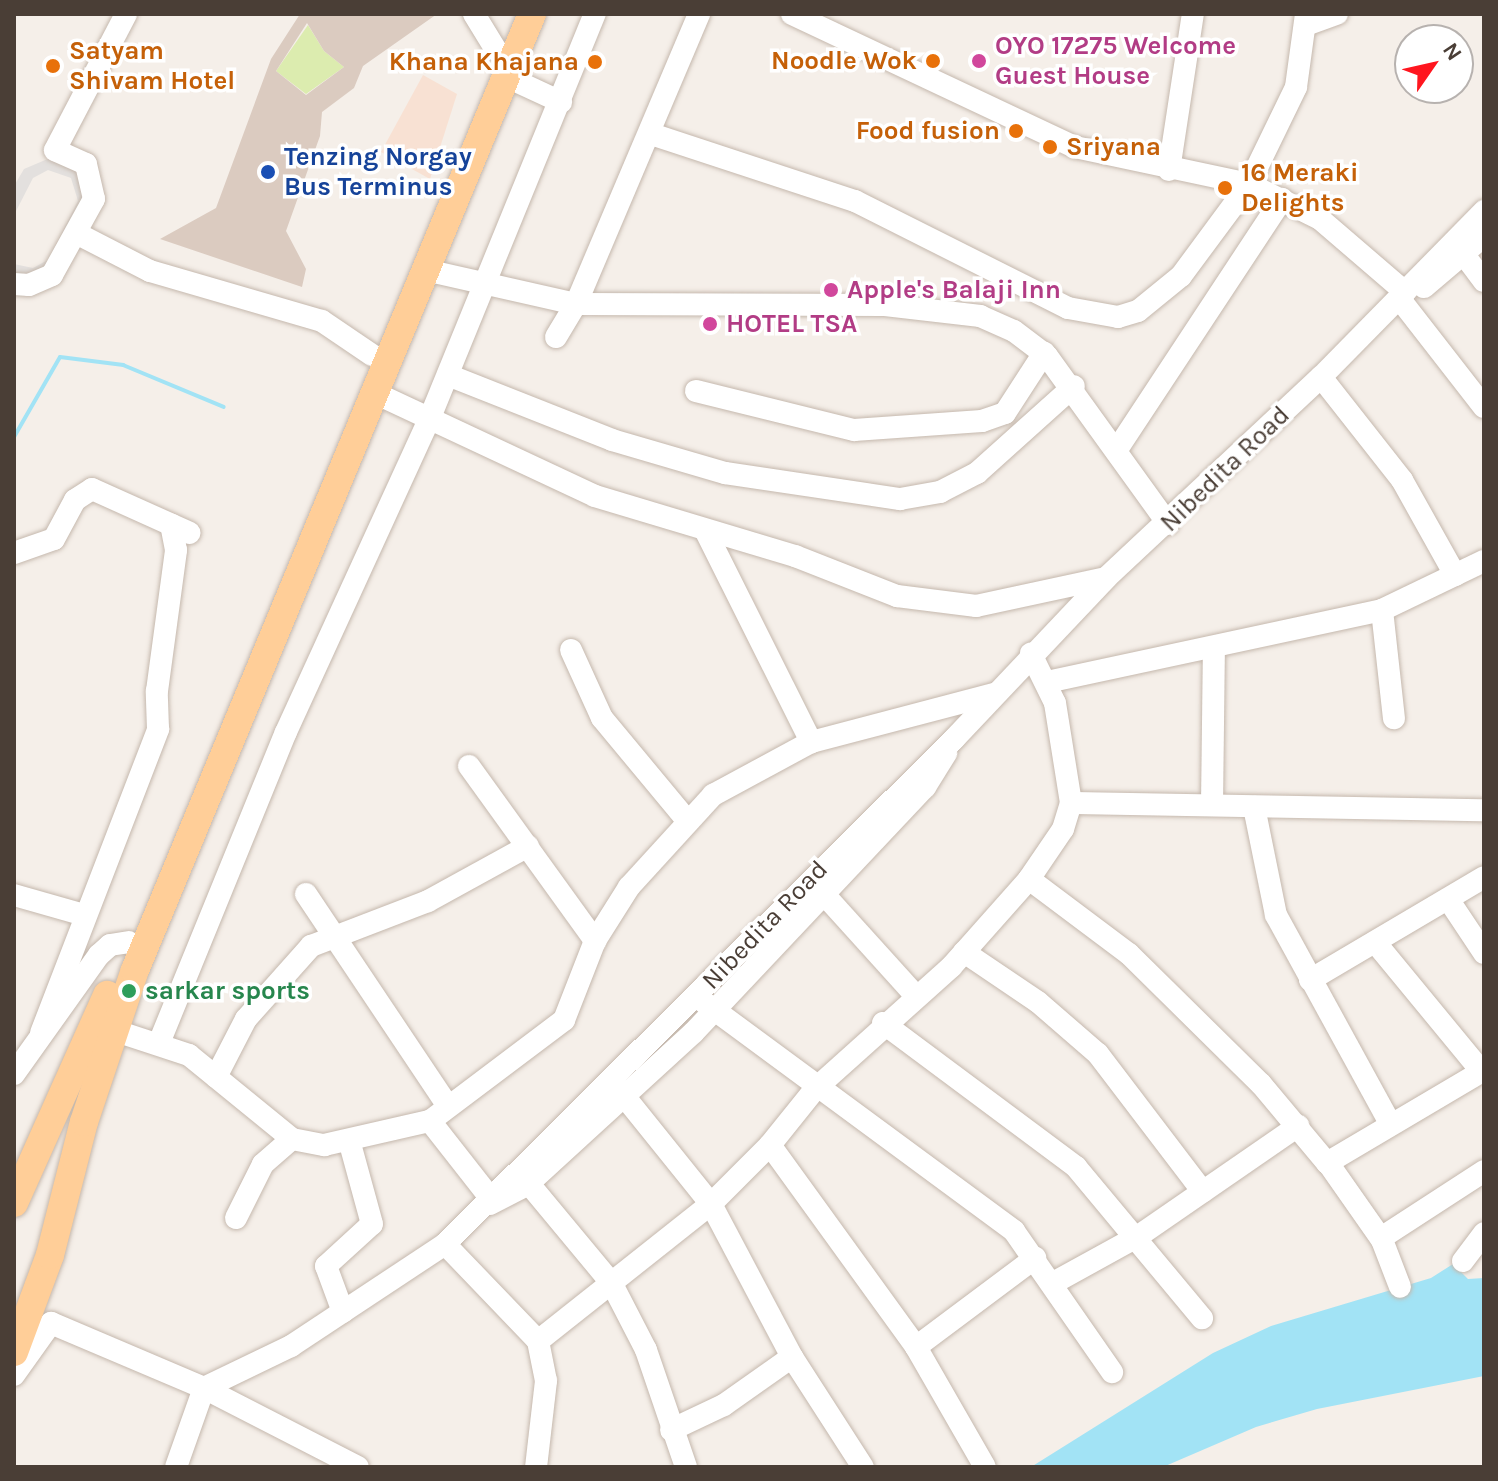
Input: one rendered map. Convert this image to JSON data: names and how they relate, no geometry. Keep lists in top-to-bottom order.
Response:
{
  "streets": {
    "street": ["Nibedita Road"]
  },
  "places": [
    "Noodle Wok",
    "OYO 17275 Welcome Guest House",
    "Khana Khajana",
    "Satyam Shivam Hotel",
    "Food fusion",
    "Sriyana",
    "Tenzing Norgay Bus Terminus",
    "16 Meraki Delights",
    "Apple's Balaji Inn",
    "HOTEL TSA",
    "sarkar sports"
  ],
  "north": "top right"
}
